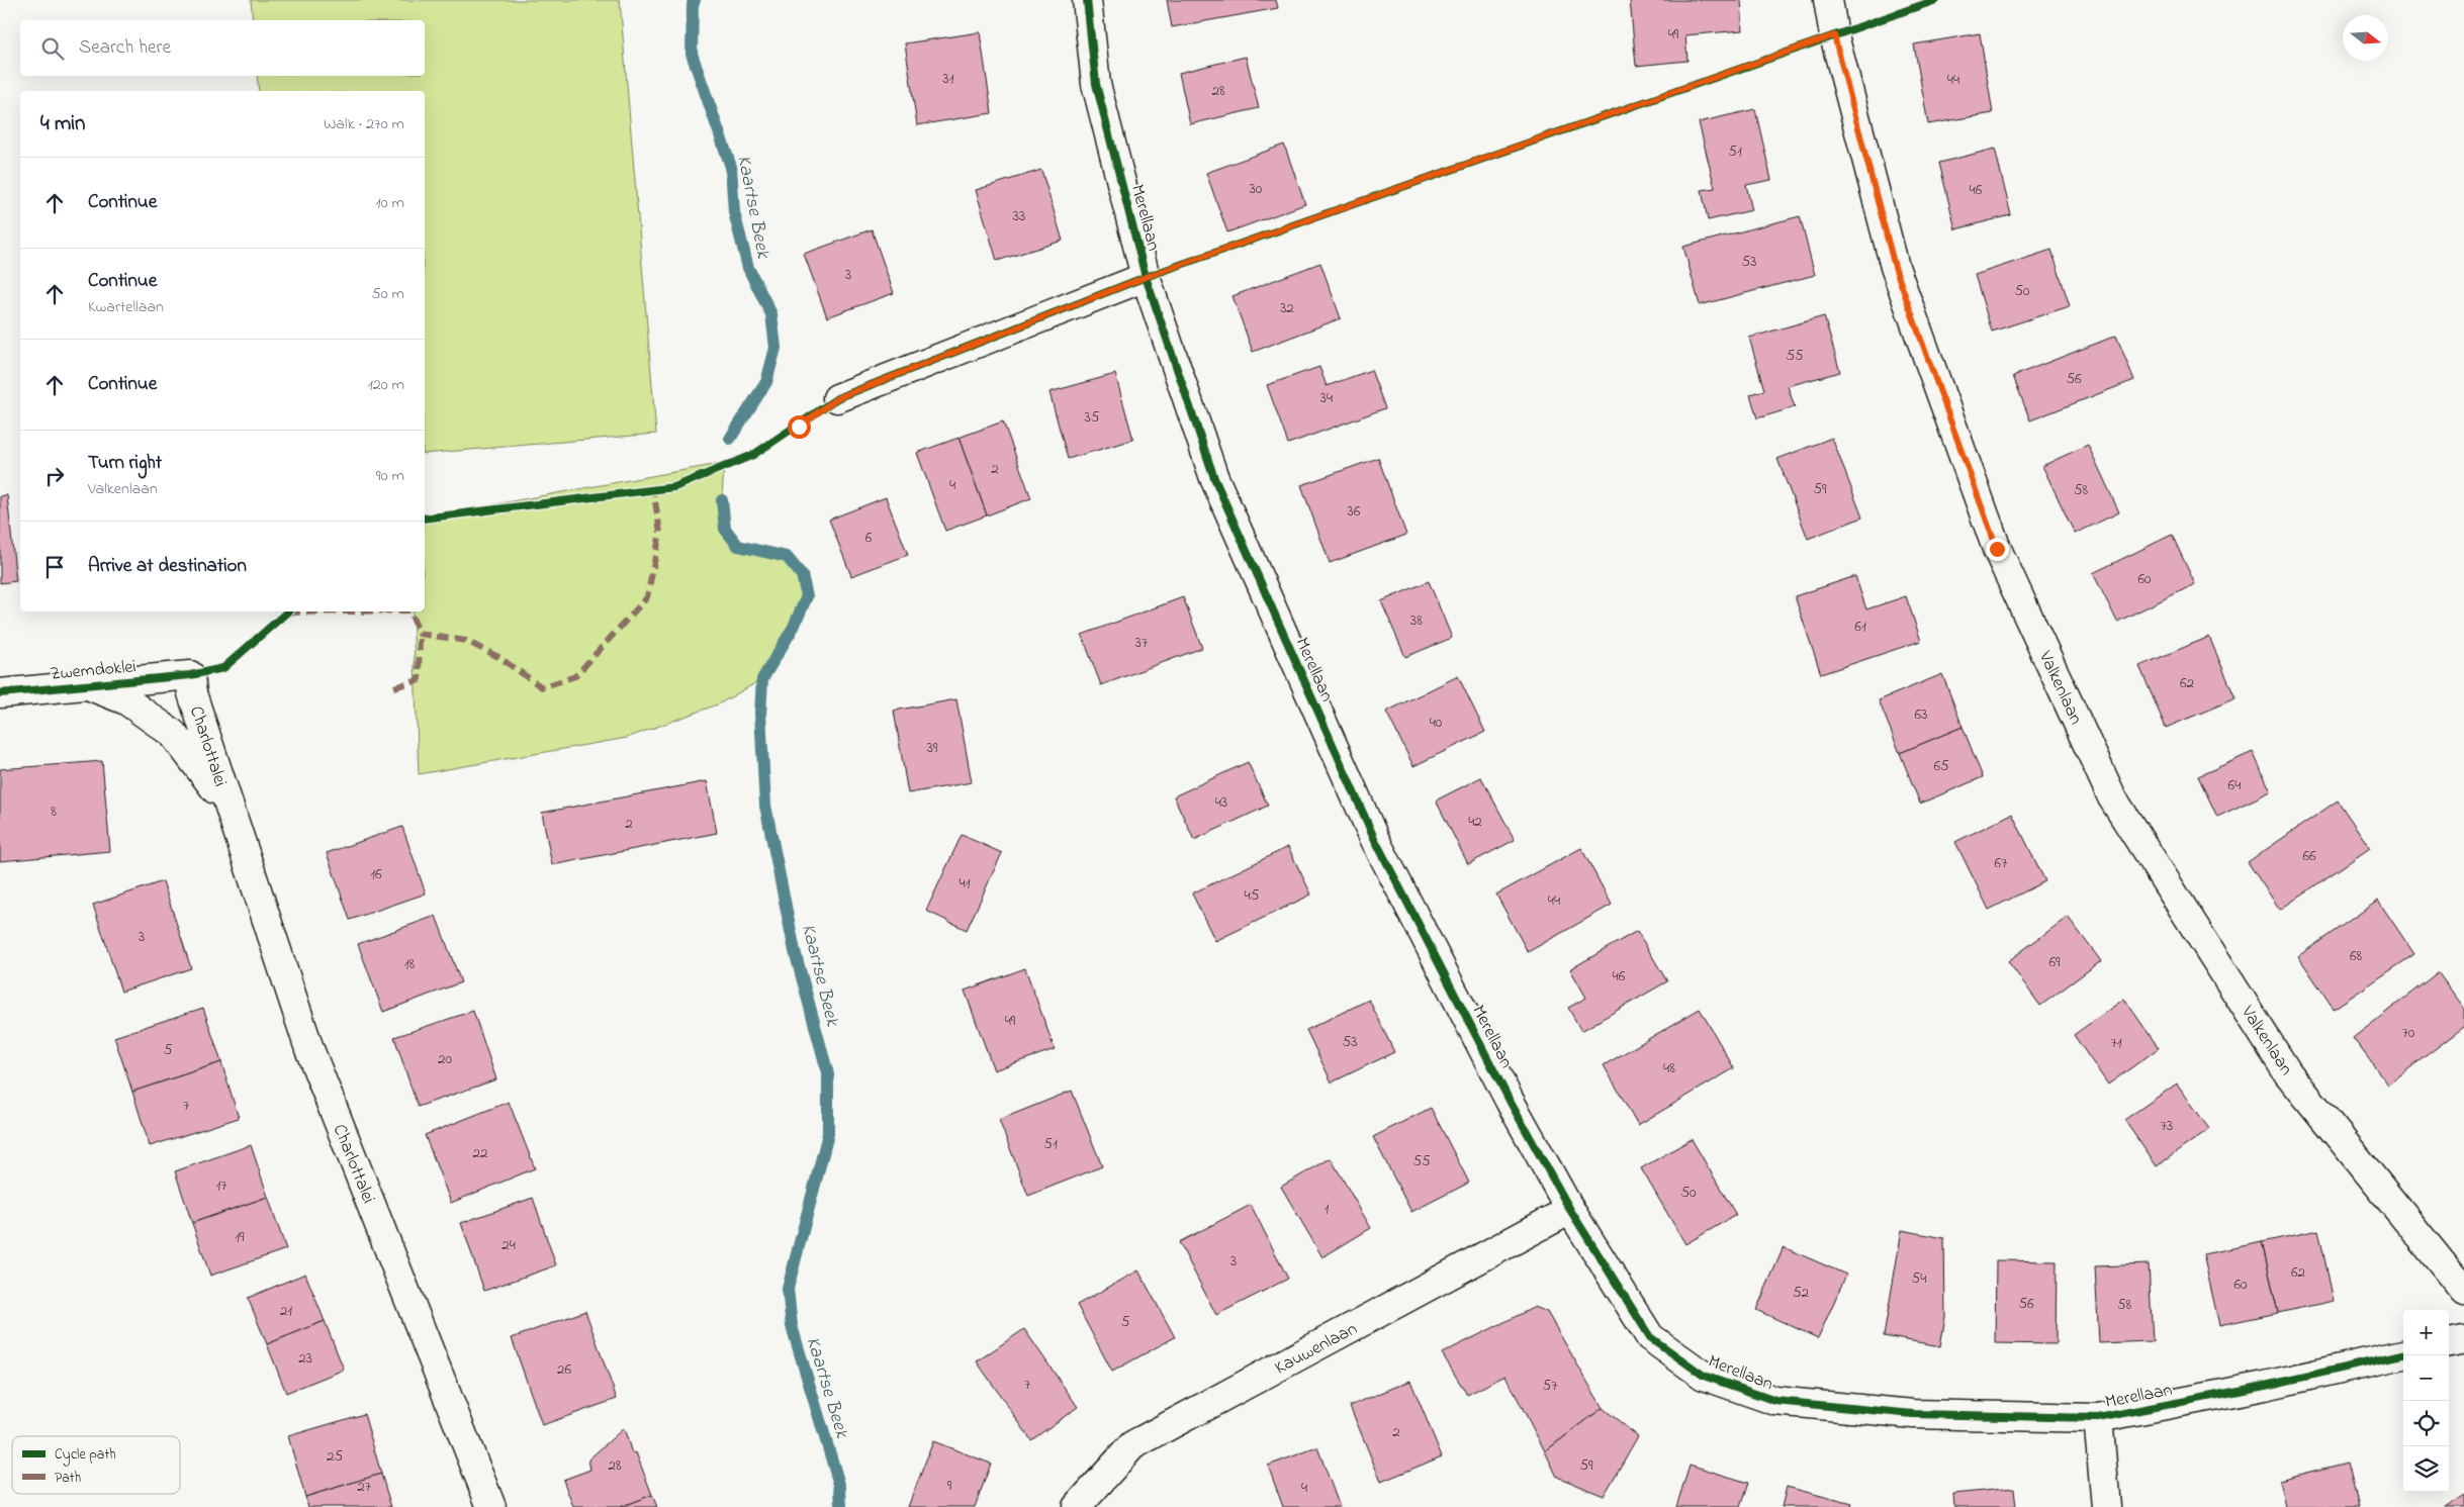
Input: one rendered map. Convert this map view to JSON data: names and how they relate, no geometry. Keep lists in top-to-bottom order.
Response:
{
  "streets": {
    "street": [
      "Merellaan",
      "Zwemdoklei",
      "Valkenlaan",
      "Charlottalei",
      "Kauwenlaan"
    ]
  },
  "crossings": [
    ["Merellaan", "Kauwenlaan"],
    ["Zwemdoklei", "Charlottalei"]
  ],
  "water": ["Kaartse Beek"],
  "house_numbers": [
    "49",
    "31",
    "44",
    "28",
    "51",
    "30",
    "46",
    "33",
    "53",
    "3",
    "50",
    "32",
    "55",
    "56",
    "34",
    "35",
    "2",
    "4",
    "59",
    "58",
    "36",
    "6",
    "60",
    "38",
    "61",
    "37",
    "62",
    "63",
    "40",
    "39",
    "65",
    "64",
    "43",
    "8",
    "42",
    "2",
    "66",
    "67",
    "16",
    "41",
    "45",
    "44",
    "3",
    "68",
    "69",
    "18",
    "46",
    "49",
    "70",
    "53",
    "71",
    "5",
    "20",
    "48",
    "7",
    "73",
    "51",
    "22",
    "55",
    "17",
    "50",
    "1",
    "19",
    "24",
    "3",
    "62",
    "54",
    "60",
    "52",
    "56",
    "58",
    "21",
    "5",
    "23",
    "26",
    "7",
    "57",
    "2",
    "25",
    "28",
    "59",
    "9",
    "27",
    "4"
  ],
  "legend": ["Cycle path", "Path"],
  "north": "right",
  "page": {
    "search": "Search here",
    "heading": ["4 min", "Walk · 270 m"],
    "list": [
      ["Continue", "10 m"],
      ["Continue", "Kwartellaan", "50 m"],
      ["Continue", "120 m"],
      ["Turn right", "Valkenlaan", "90 m"],
      "Arrive at destination"
    ],
    "map_buttons": ["+", "−"]
  }
}
